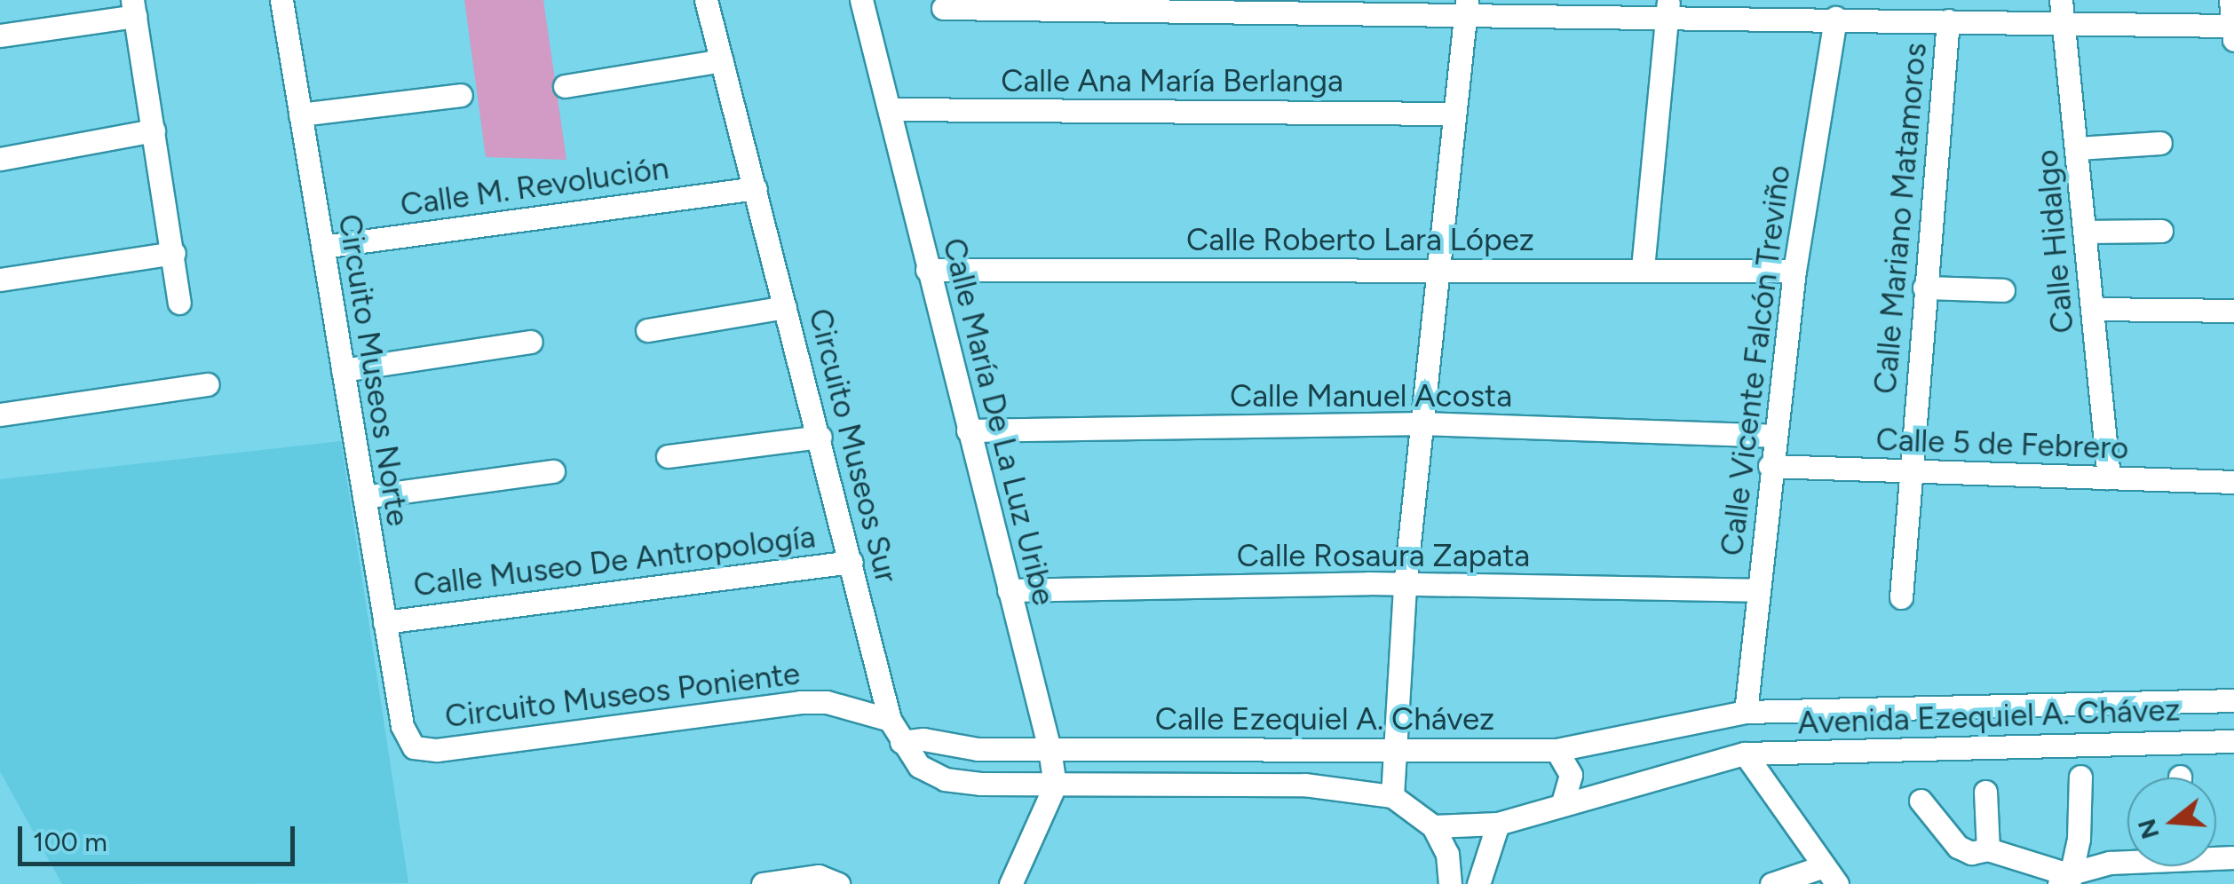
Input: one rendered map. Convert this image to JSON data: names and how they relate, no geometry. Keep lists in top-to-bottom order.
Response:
{
  "streets": {
    "street": [
      "Calle Ana María Berlanga",
      "Calle M. Revolución",
      "Calle Mariano Matamoros",
      "Calle Roberto Lara López",
      "Calle Hidalgo",
      "Calle Vicente Falcón Treviño",
      "Circuito Museos Norte",
      "Calle Manuel Acosta",
      "Calle María De La Luz Uribe",
      "Calle 5 de Febrero",
      "Circuito Museos Sur",
      "Calle Rosaura Zapata",
      "Calle Museo De Antropología",
      "Circuito Museos Poniente",
      "Avenida Ezequiel A. Chávez",
      "Calle Ezequiel A. Chávez"
    ]
  },
  "crossings": [
    ["Calle Ana María Berlanga", "Calle María De La Luz Uribe"],
    ["Calle M. Revolución", "Circuito Museos Norte"],
    ["Calle M. Revolución", "Circuito Museos Sur"],
    ["Calle Mariano Matamoros", "Calle 5 de Febrero"],
    ["Calle Roberto Lara López", "Calle Vicente Falcón Treviño"],
    ["Calle Roberto Lara López", "Calle María De La Luz Uribe"],
    ["Calle Hidalgo", "Calle 5 de Febrero"],
    ["Calle Vicente Falcón Treviño", "Calle Manuel Acosta"],
    ["Calle Vicente Falcón Treviño", "Calle 5 de Febrero"],
    ["Calle Vicente Falcón Treviño", "Calle Rosaura Zapata"],
    ["Calle Vicente Falcón Treviño", "Avenida Ezequiel A. Chávez"],
    ["Calle Vicente Falcón Treviño", "Calle Ezequiel A. Chávez"],
    ["Circuito Museos Norte", "Calle Museo De Antropología"],
    ["Circuito Museos Norte", "Circuito Museos Poniente"],
    ["Calle Manuel Acosta", "Calle María De La Luz Uribe"],
    ["Calle María De La Luz Uribe", "Circuito Museos Sur"],
    ["Calle María De La Luz Uribe", "Calle Rosaura Zapata"],
    ["Calle María De La Luz Uribe", "Calle Ezequiel A. Chávez"],
    ["Circuito Museos Sur", "Calle Museo De Antropología"],
    ["Circuito Museos Sur", "Circuito Museos Poniente"],
    ["Circuito Museos Sur", "Calle Ezequiel A. Chávez"],
    ["Avenida Ezequiel A. Chávez", "Calle Ezequiel A. Chávez"]
  ],
  "scale_bar": "100 m",
  "north": "left"
}
